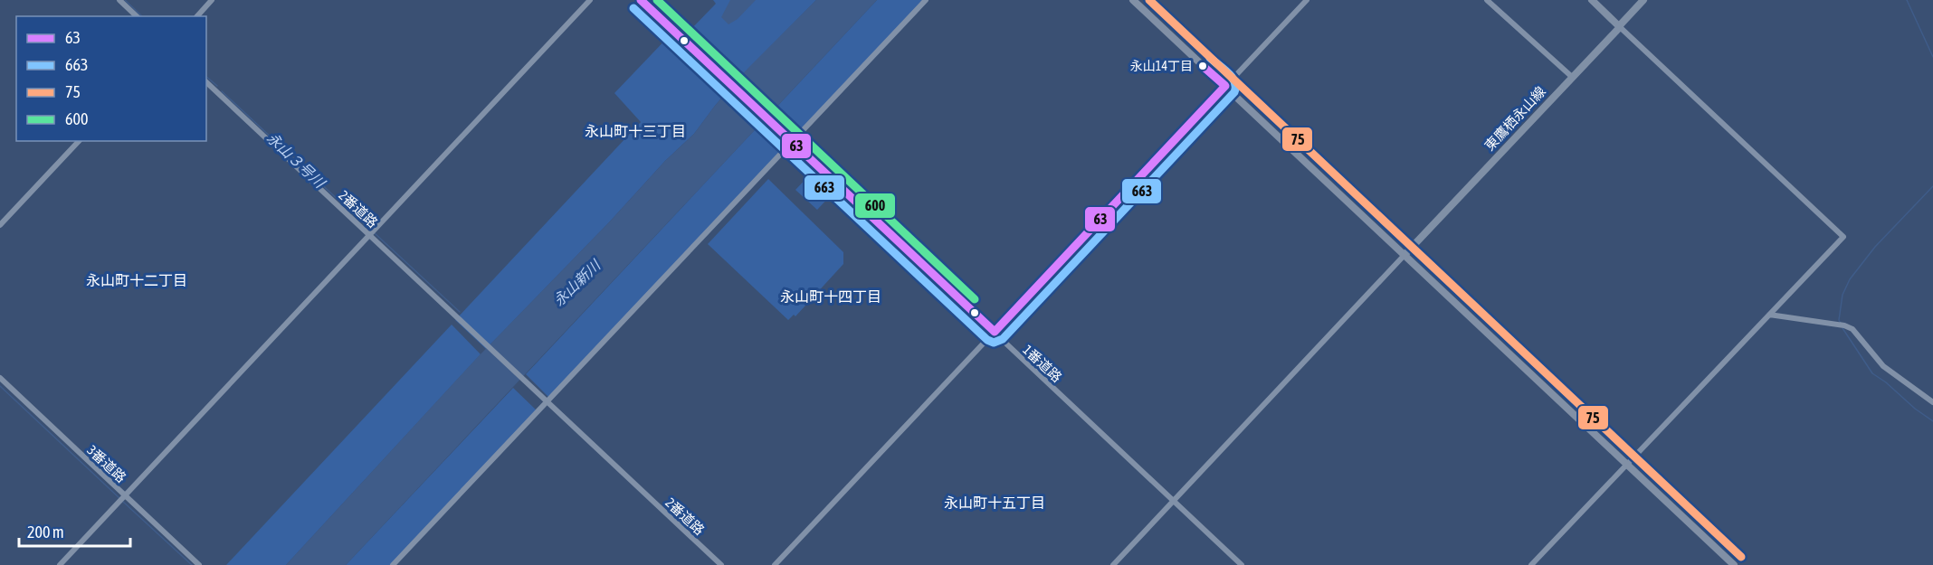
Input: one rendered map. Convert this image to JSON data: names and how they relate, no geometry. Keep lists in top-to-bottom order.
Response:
{
  "streets": {
    "main road": ["東鷹栖永山線"],
    "street": ["2番道路", "1番道路", "3番道路"]
  },
  "districts": [
    "永山町十三丁目",
    "永山町十二丁目",
    "永山町十四丁目",
    "永山町十五丁目"
  ],
  "water": ["永山３号川", "永山新川"],
  "places": ["永山14丁目"],
  "lines": [
    "transit line 63",
    "transit line 75",
    "transit line 600",
    "transit line 663"
  ],
  "legend": [
    "63",
    "663",
    "75",
    "600"
  ],
  "scale_bar": "200 m"
}
